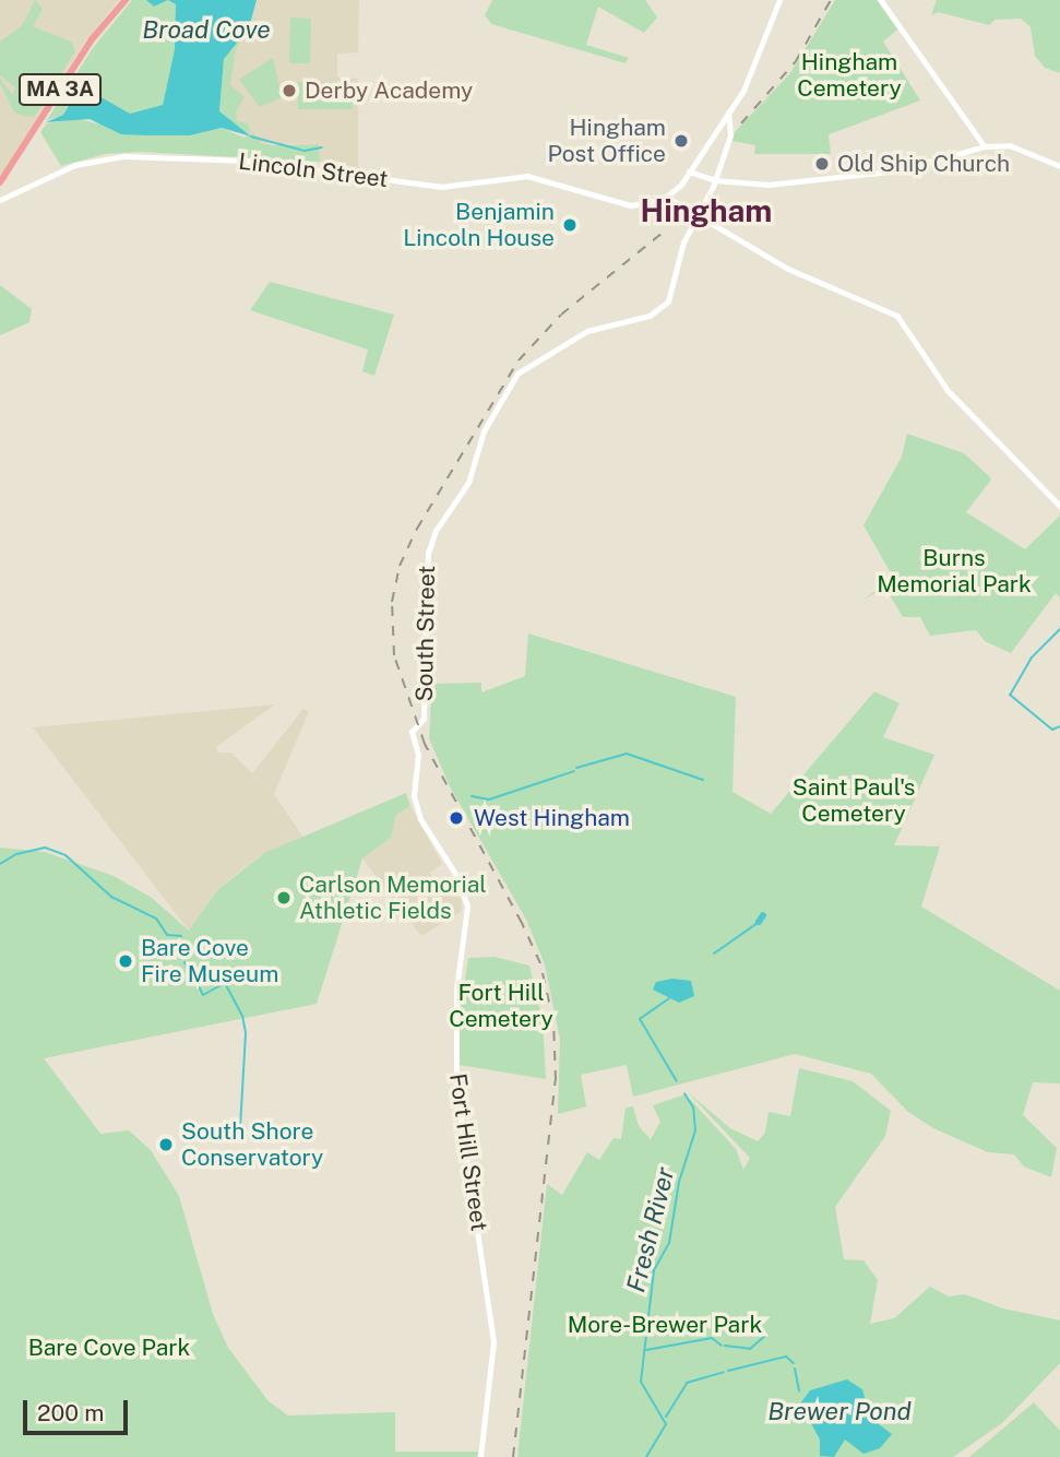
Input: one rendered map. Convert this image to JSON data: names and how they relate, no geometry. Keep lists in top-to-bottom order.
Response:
{
  "streets": {
    "main road": [
      "MA 3A",
      "Lincoln Street",
      "South Street",
      "Fort Hill Street"
    ]
  },
  "crossings": [
    ["South Street", "Fort Hill Street"]
  ],
  "districts": ["Hingham"],
  "water": ["Broad Cove", "Fresh River", "Brewer Pond"],
  "parks": [
    "Hingham Cemetery",
    "Burns Memorial Park",
    "Saint Paul's Cemetery",
    "Fort Hill Cemetery",
    "More-Brewer Park",
    "Bare Cove Park"
  ],
  "places": [
    "Derby Academy",
    "Hingham Post Office",
    "Old Ship Church",
    "Benjamin Lincoln House",
    "West Hingham",
    "Carlson Memorial Athletic Fields",
    "Bare Cove Fire Museum",
    "South Shore Conservatory"
  ],
  "scale_bar": "200 m"
}
